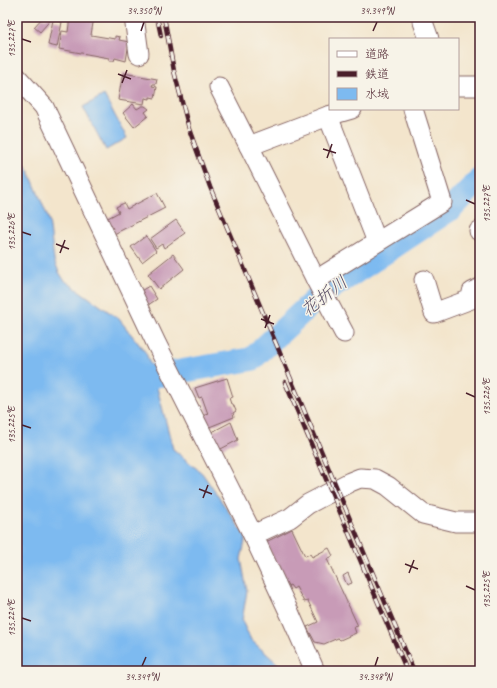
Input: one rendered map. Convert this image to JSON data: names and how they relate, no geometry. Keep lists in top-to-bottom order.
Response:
{
  "water": ["花折川"],
  "legend": ["道路", "鉄道", "水域"],
  "coordinates": [
    "34.350°N",
    "34.349°N",
    "135.227°E",
    "135.226°E",
    "135.225°E",
    "135.224°E",
    "34.348°N"
  ]
}
